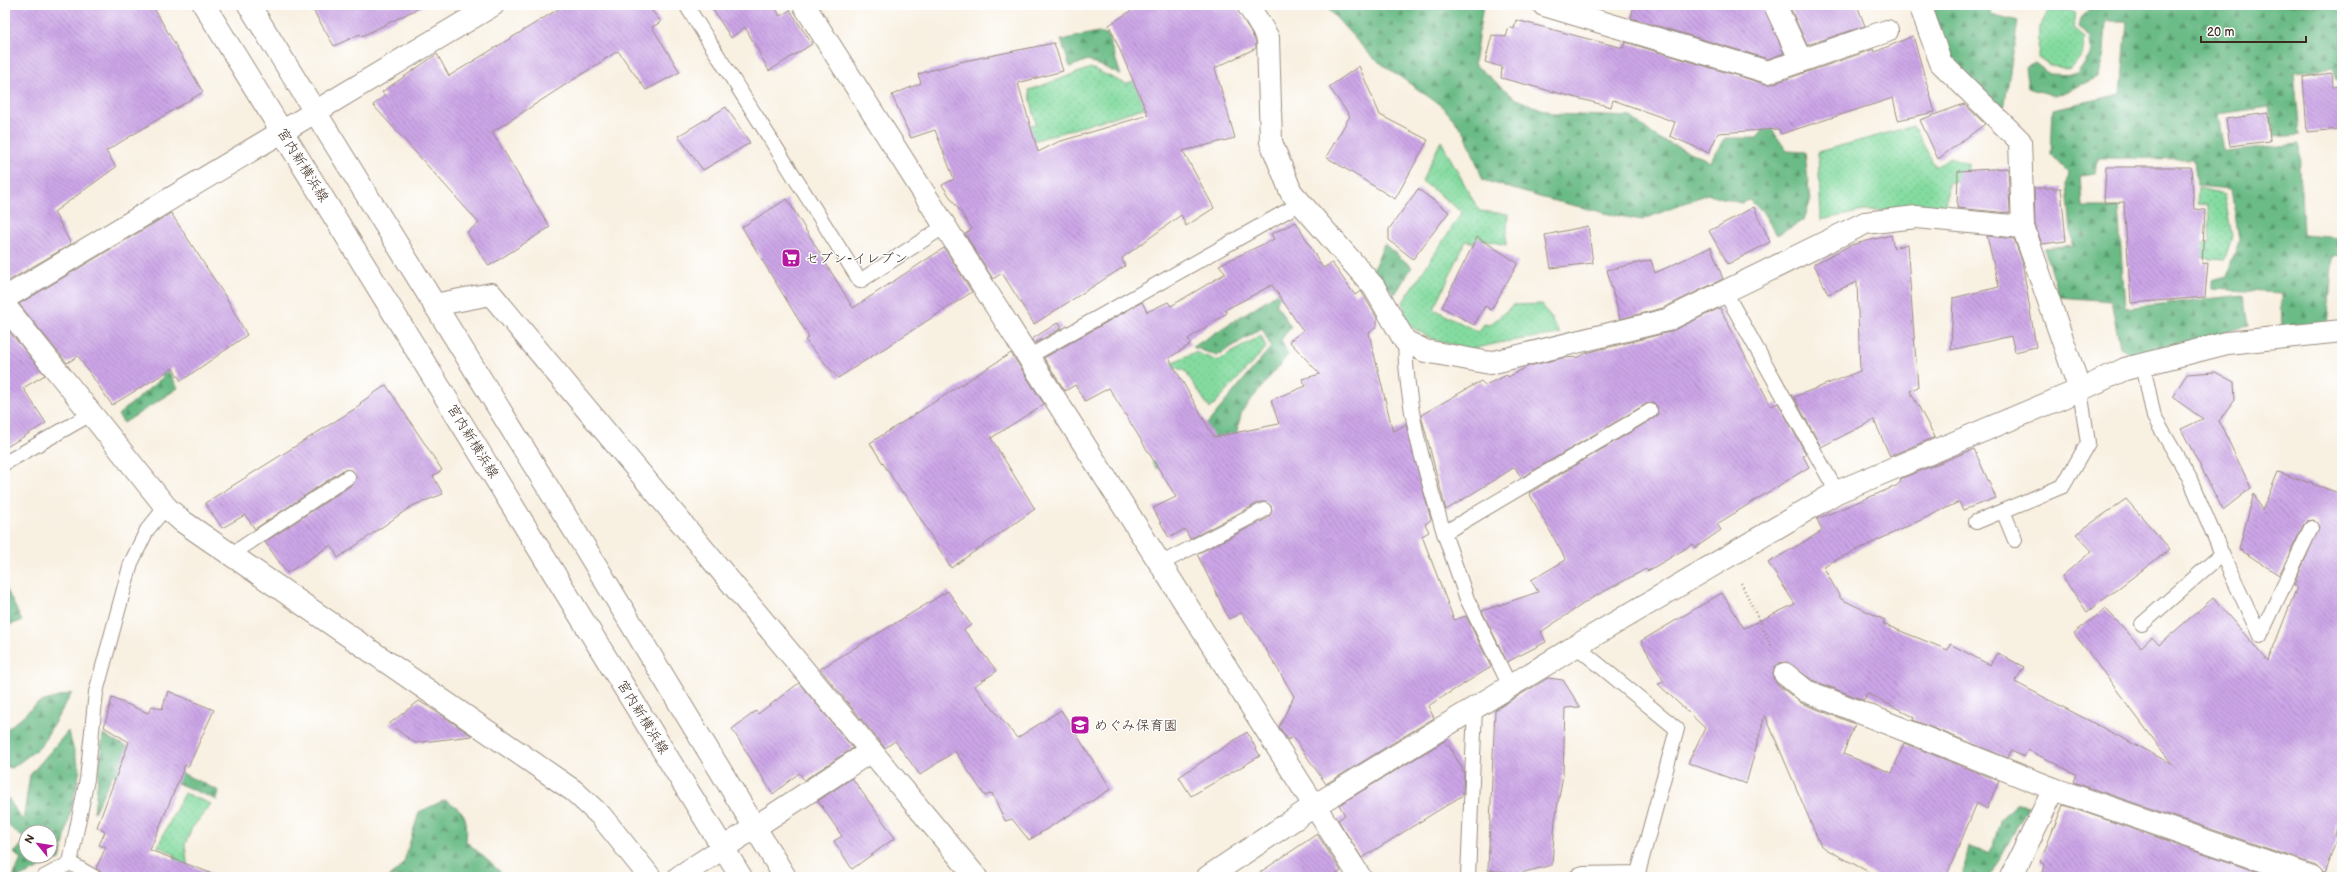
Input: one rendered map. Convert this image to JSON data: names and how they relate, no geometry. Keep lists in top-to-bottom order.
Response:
{
  "streets": {
    "street": ["宮内新横浜線"]
  },
  "places": {
    "supermarket": ["セブン-イレブン"],
    "school or university": ["めぐみ保育園"]
  },
  "scale_bar": "20 m",
  "north": "top left"
}
